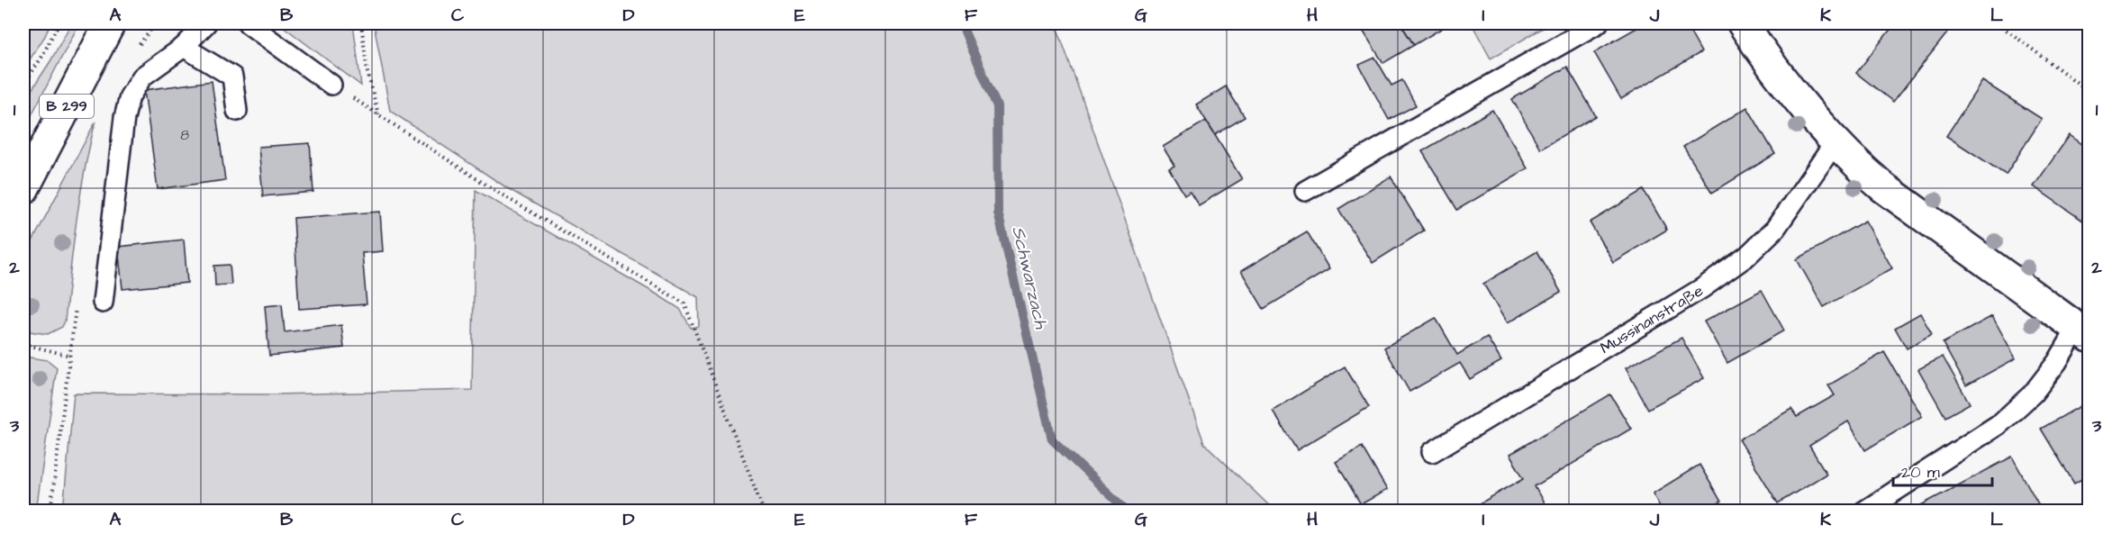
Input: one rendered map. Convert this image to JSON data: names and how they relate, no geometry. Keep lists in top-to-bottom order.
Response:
{
  "streets": {
    "street": ["B 299"],
    "lane": ["Mussinanstraße"]
  },
  "water": ["Schwarzach"],
  "house_numbers": ["8"],
  "scale_bar": "20 m",
  "grid": {
    "columns": [
      "A",
      "B",
      "C",
      "D",
      "E",
      "F",
      "G",
      "H",
      "I",
      "J",
      "K",
      "L"
    ],
    "rows": ["1", "2", "3"]
  }
}
